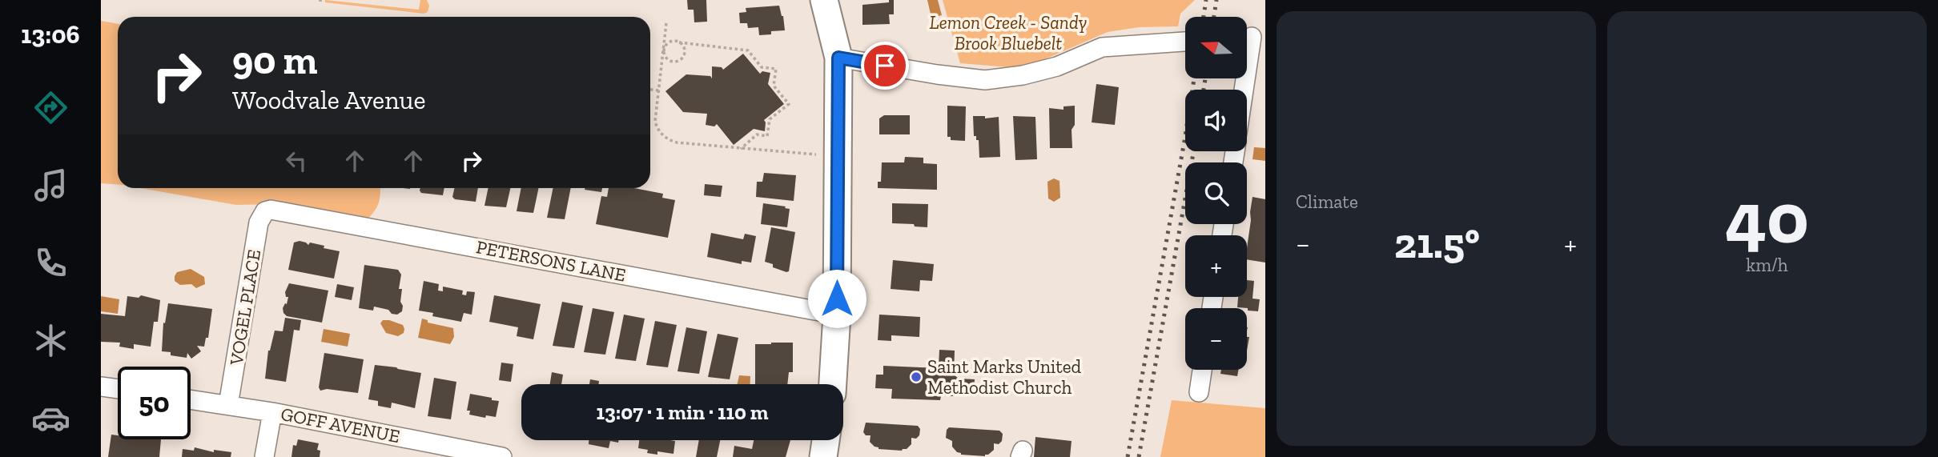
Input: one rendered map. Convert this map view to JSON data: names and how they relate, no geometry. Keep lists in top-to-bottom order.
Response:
{
  "streets": {
    "street": ["PETERSONS LANE", "VOGEL PLACE", "GOFF AVENUE"]
  },
  "crossings": [
    ["PETERSONS LANE", "VOGEL PLACE"],
    ["VOGEL PLACE", "GOFF AVENUE"]
  ],
  "parks": ["Lemon Creek - Sandy Brook Bluebelt"],
  "places": ["Saint Marks United Methodist Church"],
  "north": "left",
  "page": {
    "tabs": "13:06",
    "tile": [
      "Climate",
      ["40", "km/h"]
    ],
    "map_buttons": ["+", "−"],
    "turn": ["90 m", "Woodvale Avenue"],
    "heat": ["−", "21.5°", "+"],
    "limit": "50",
    "trip": "13:07 · 1 min · 110 m"
  }
}
